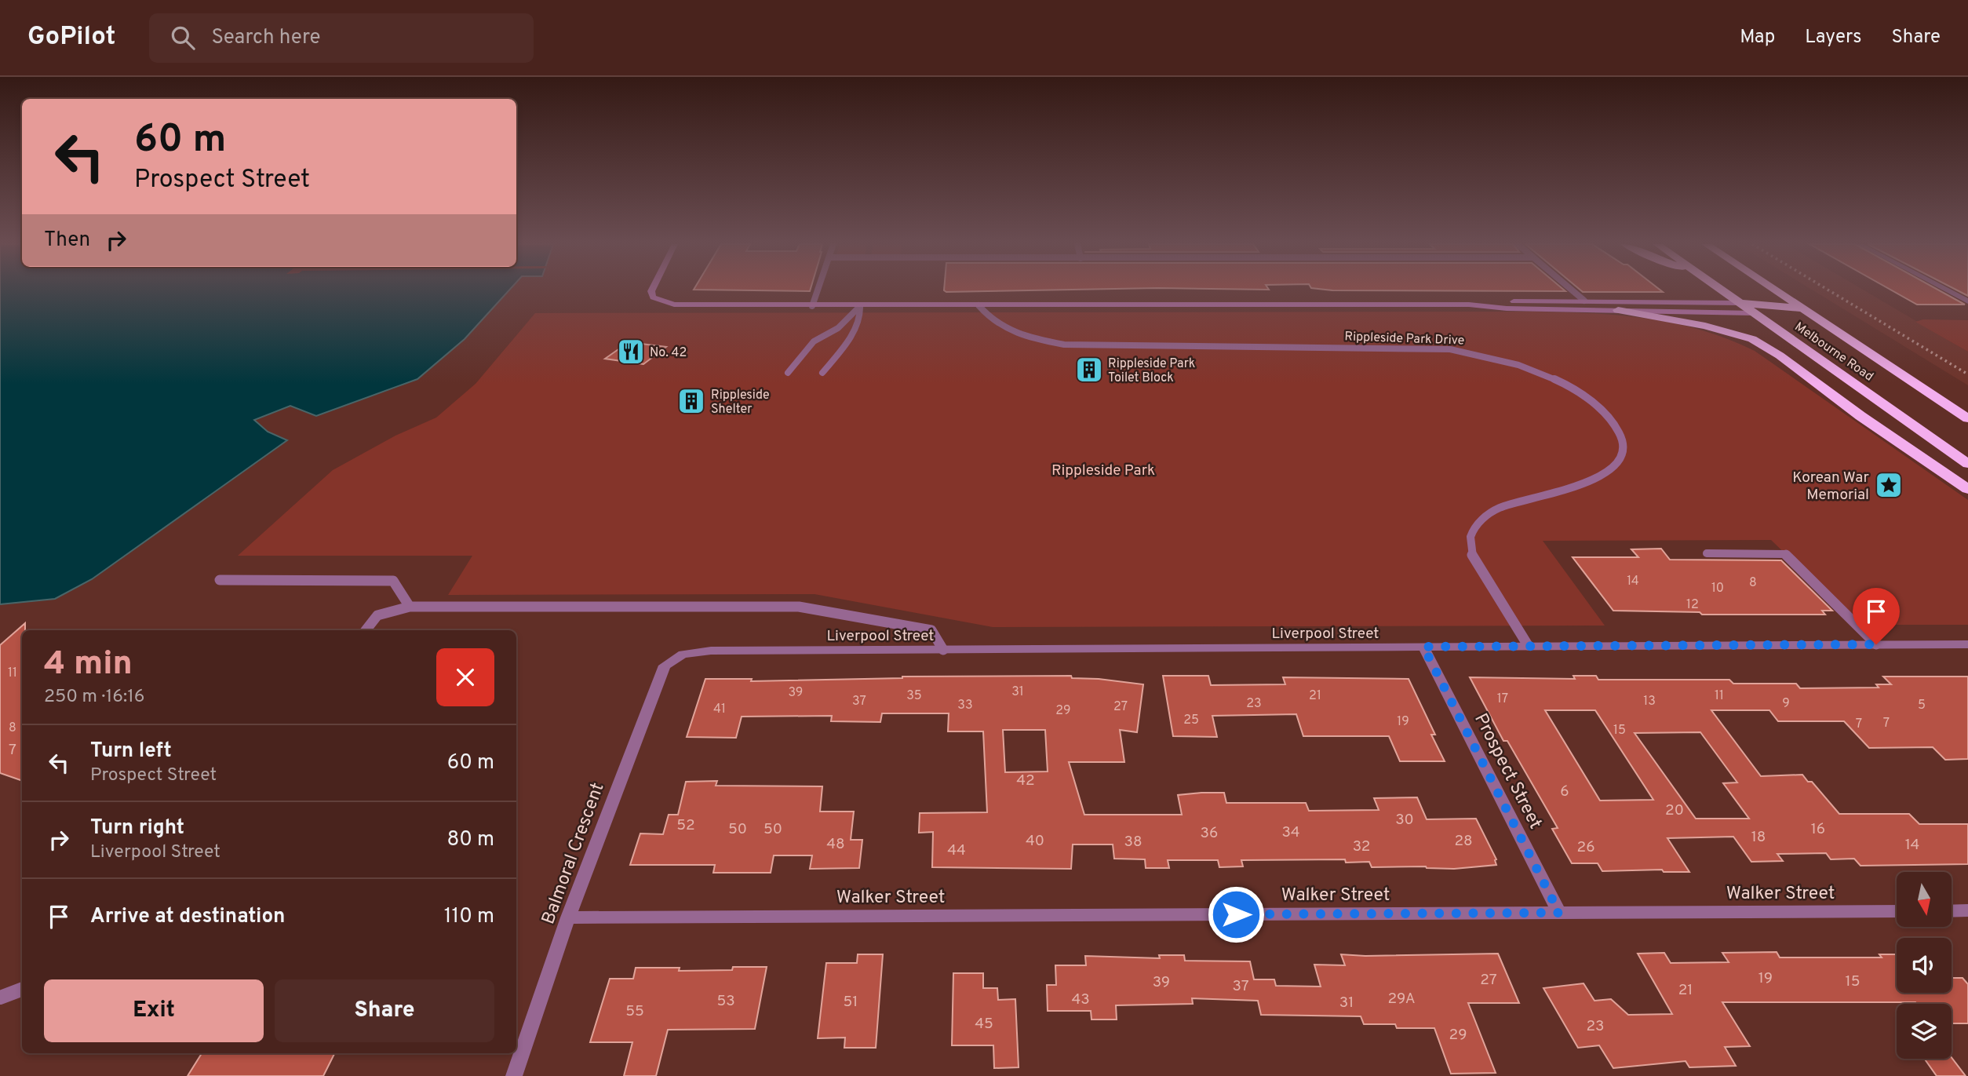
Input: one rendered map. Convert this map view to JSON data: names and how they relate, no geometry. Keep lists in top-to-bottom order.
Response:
{
  "streets": {
    "highway": ["Melbourne Road"],
    "street": [
      "Liverpool Street",
      "Prospect Street",
      "Balmoral Crescent",
      "Walker Street"
    ],
    "lane": ["Rippleside Park Drive"]
  },
  "crossings": [
    ["Rippleside Park Drive", "Liverpool Street"],
    ["Liverpool Street", "Prospect Street"],
    ["Liverpool Street", "Balmoral Crescent"],
    ["Prospect Street", "Walker Street"],
    ["Balmoral Crescent", "Walker Street"]
  ],
  "parks": ["Rippleside Park"],
  "places": {
    "restaurant": ["No. 42"],
    "building": ["Rippleside Park Toilet Block", "Rippleside Shelter"],
    "place": ["Korean War Memorial"]
  },
  "house_numbers": [
    "14",
    "8",
    "10",
    "12",
    "11",
    "31",
    "39",
    "35",
    "21",
    "11",
    "17",
    "37",
    "13",
    "23",
    "9",
    "33",
    "5",
    "27",
    "41",
    "29",
    "25",
    "19",
    "7",
    "7",
    "8",
    "15",
    "7",
    "42",
    "6",
    "20",
    "30",
    "52",
    "50",
    "50",
    "16",
    "34",
    "36",
    "18",
    "40",
    "28",
    "38",
    "48",
    "14",
    "32",
    "26",
    "44",
    "19",
    "27",
    "15",
    "39",
    "37",
    "21",
    "29A",
    "43",
    "53",
    "51",
    "31",
    "55",
    "45",
    "23",
    "29"
  ],
  "north": "bottom",
  "page": {
    "header": "GoPilot",
    "search": "Search here",
    "nav": ["Map", "Layers", "Share"],
    "turn": ["60 m", "Prospect Street"],
    "then": "Then",
    "heading": ["4 min", "250 m · 16:16"],
    "list": [
      {
        "name": "Turn left",
        "note": "Prospect Street",
        "value": "60 m"
      },
      {
        "name": "Turn right",
        "note": "Liverpool Street",
        "value": "80 m"
      },
      {
        "name": "Arrive at destination",
        "value": "110 m"
      }
    ],
    "buttons": ["Exit", "Share"]
  }
}
